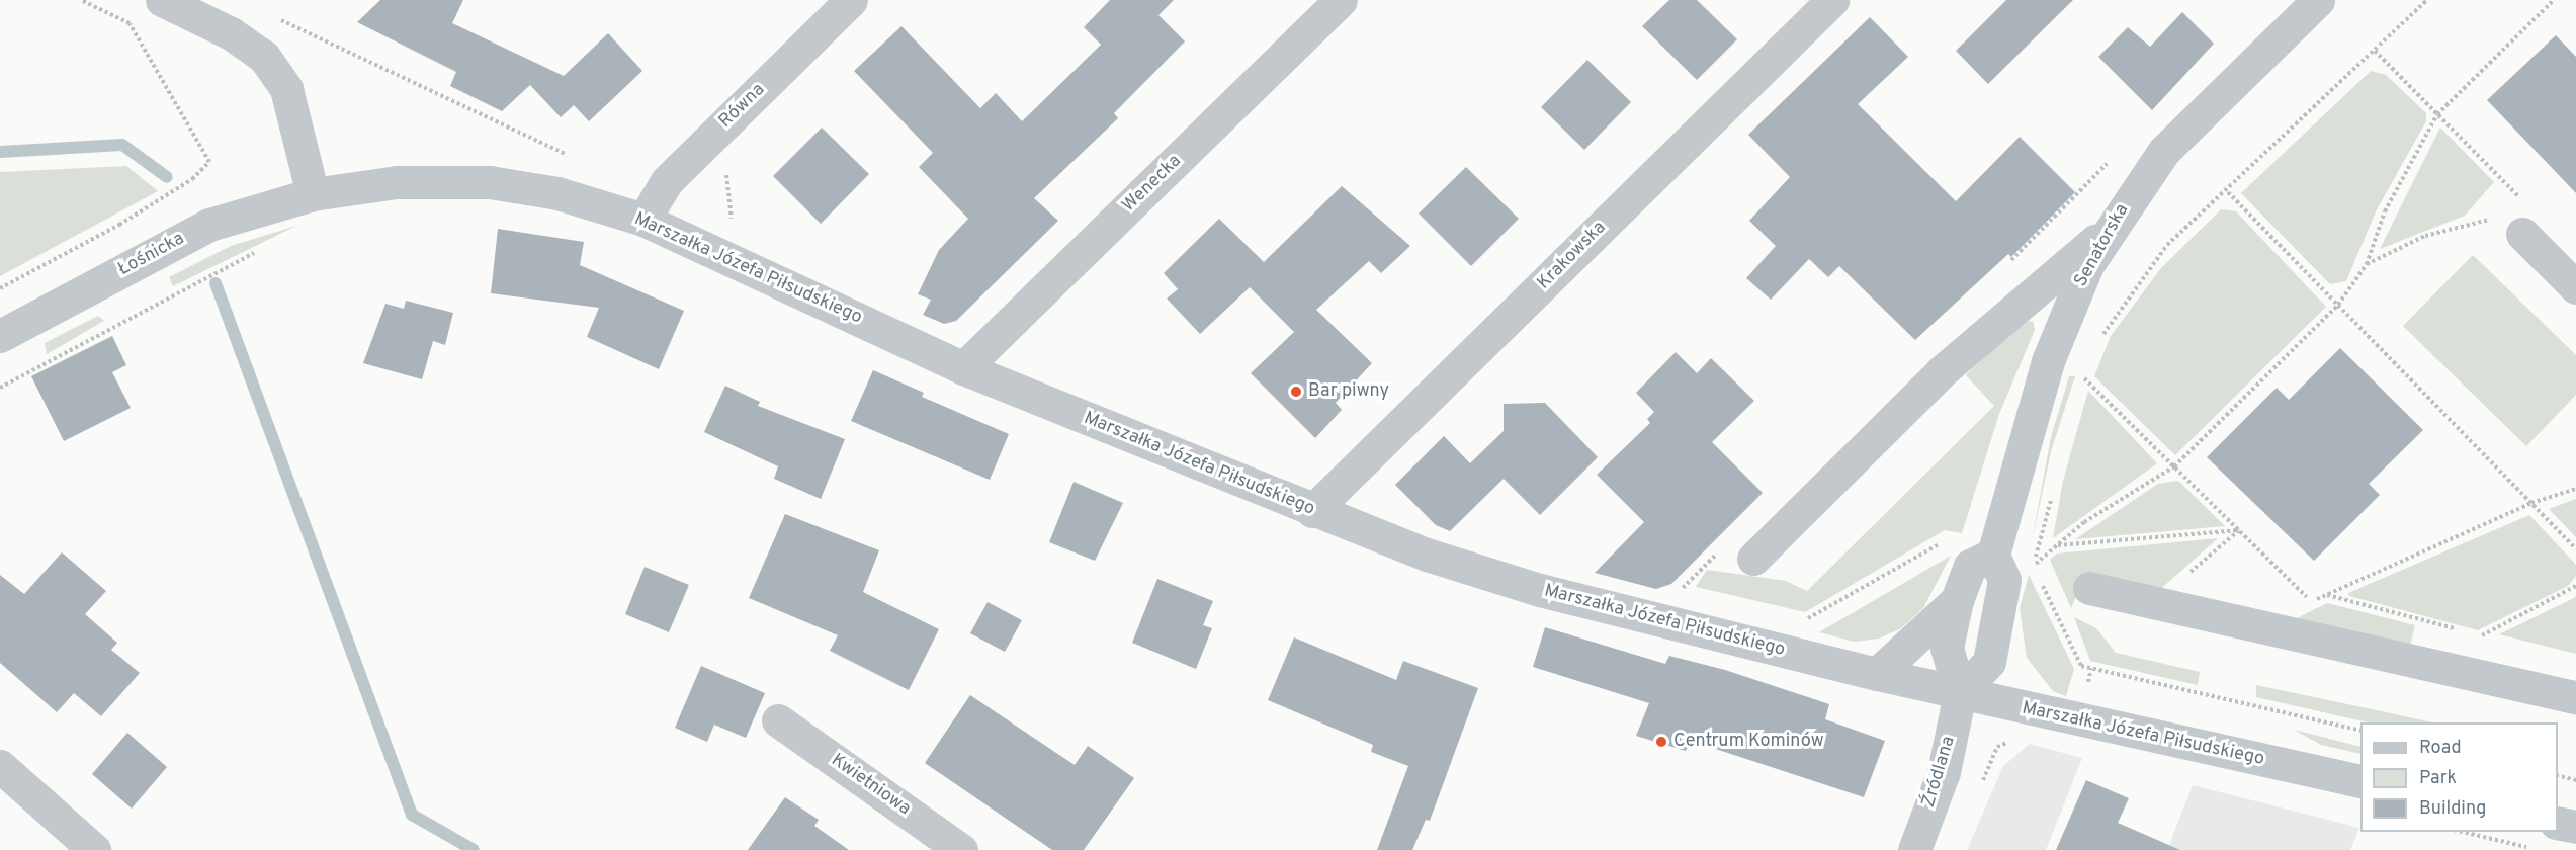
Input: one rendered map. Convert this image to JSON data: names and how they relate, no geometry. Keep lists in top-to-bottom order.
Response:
{
  "streets": {
    "street": [
      "Równa",
      "Wenecka",
      "Senatorska",
      "Łośnicka",
      "Krakowska",
      "Marszałka Józefa Piłsudskiego",
      "Źródlana",
      "Kwietniowa"
    ]
  },
  "crossings": [
    ["Równa", "Marszałka Józefa Piłsudskiego"],
    ["Wenecka", "Marszałka Józefa Piłsudskiego"],
    ["Łośnicka", "Marszałka Józefa Piłsudskiego"],
    ["Krakowska", "Marszałka Józefa Piłsudskiego"],
    ["Marszałka Józefa Piłsudskiego", "Źródlana"]
  ],
  "places": ["Bar piwny", "Centrum Kominów"],
  "legend": ["Road", "Park", "Building"]
}
